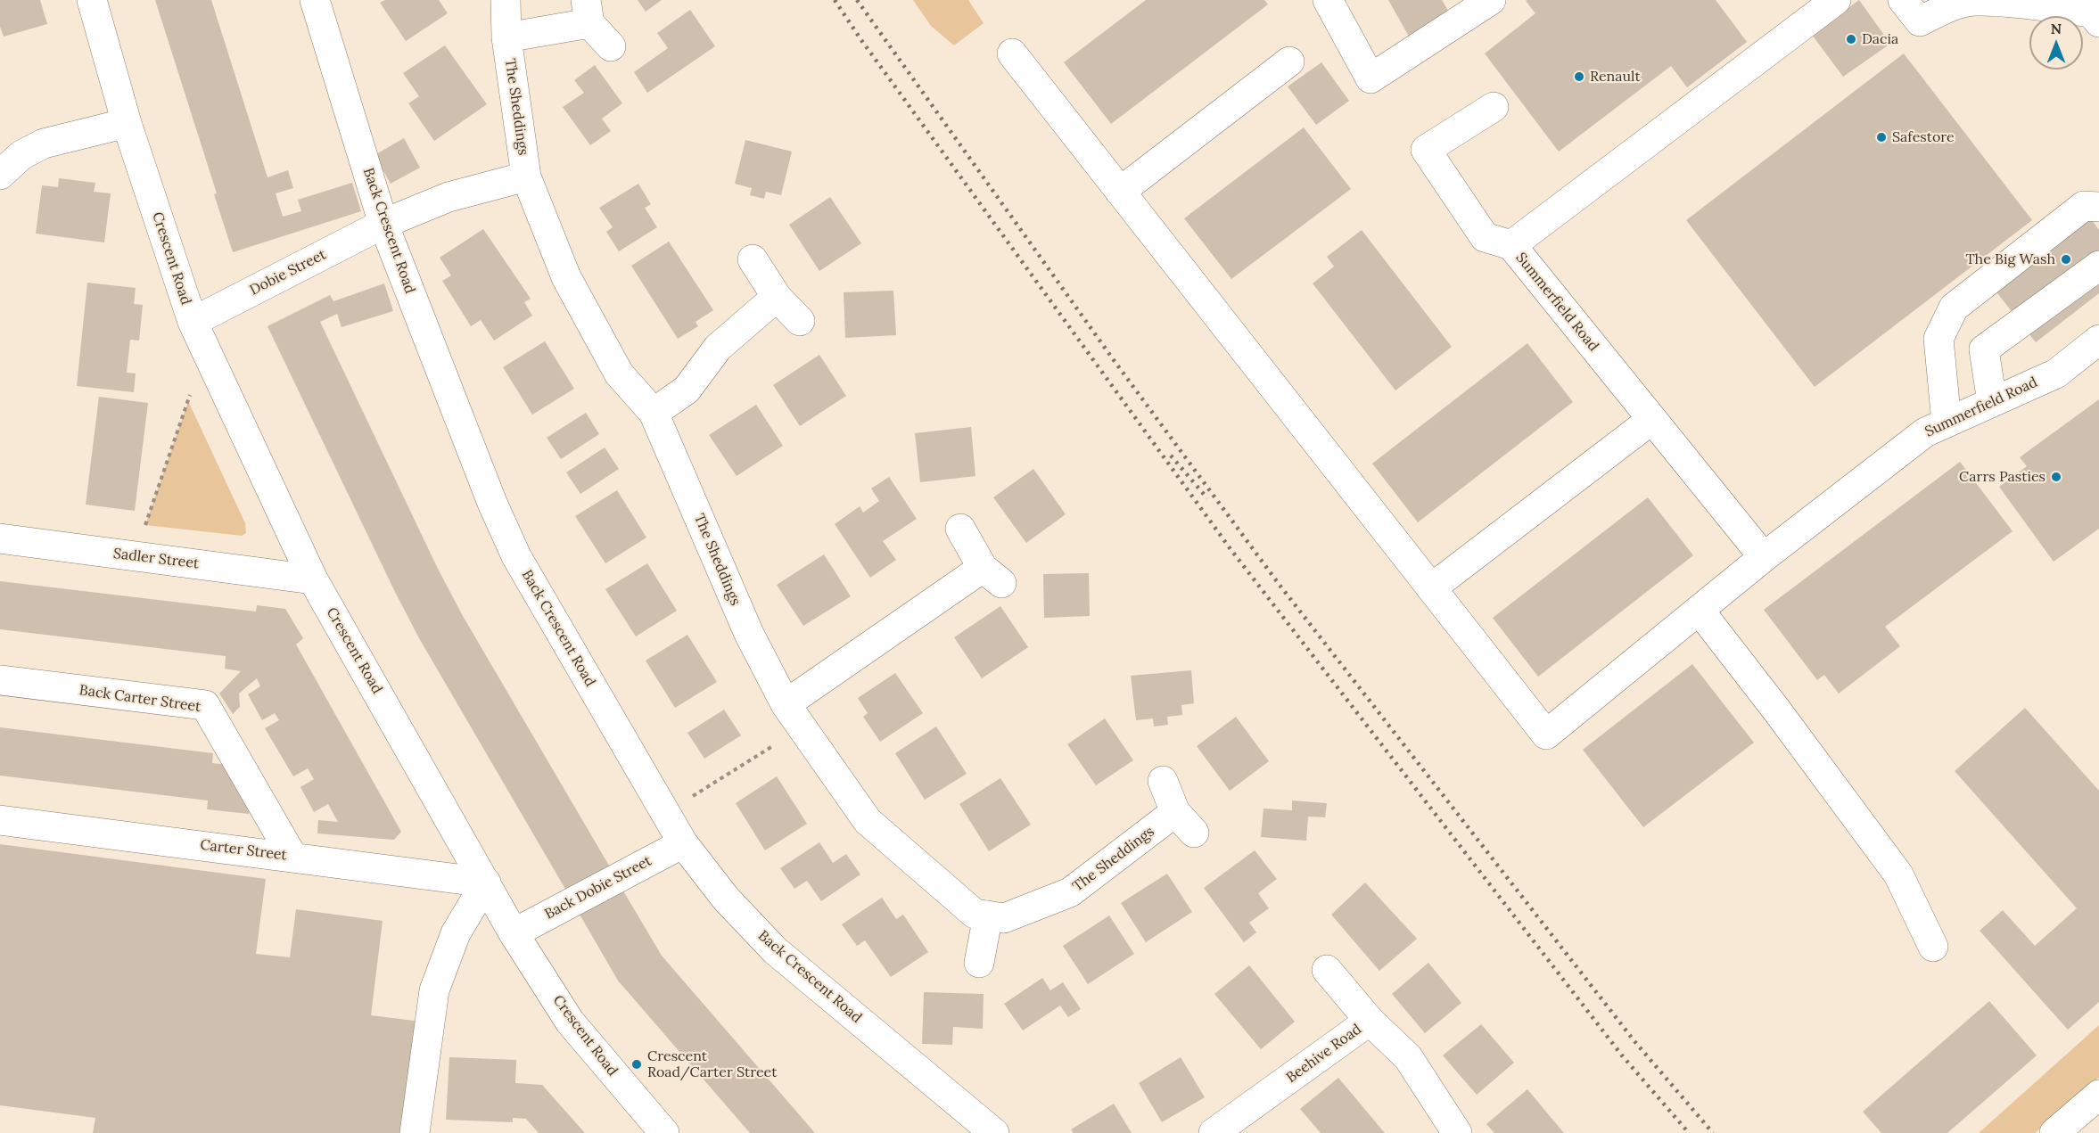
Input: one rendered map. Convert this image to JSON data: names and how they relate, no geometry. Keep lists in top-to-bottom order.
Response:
{
  "streets": {
    "street": [
      "The Sheddings",
      "Back Crescent Road",
      "Crescent Road",
      "Dobie Street",
      "Summerfield Road",
      "Sadler Street",
      "Back Carter Street",
      "Carter Street",
      "Back Dobie Street",
      "Beehive Road"
    ]
  },
  "crossings": [
    ["The Sheddings", "Back Crescent Road"],
    ["The Sheddings", "Dobie Street"],
    ["Back Crescent Road", "Dobie Street"],
    ["Back Crescent Road", "Back Dobie Street"],
    ["Crescent Road", "Dobie Street"],
    ["Crescent Road", "Sadler Street"],
    ["Crescent Road", "Carter Street"],
    ["Crescent Road", "Back Dobie Street"],
    ["Back Carter Street", "Carter Street"]
  ],
  "places": [
    "Dacia",
    "Renault",
    "Safestore",
    "The Big Wash",
    "Carrs Pasties",
    "Crescent Road/Carter Street"
  ],
  "north": "top"
}
